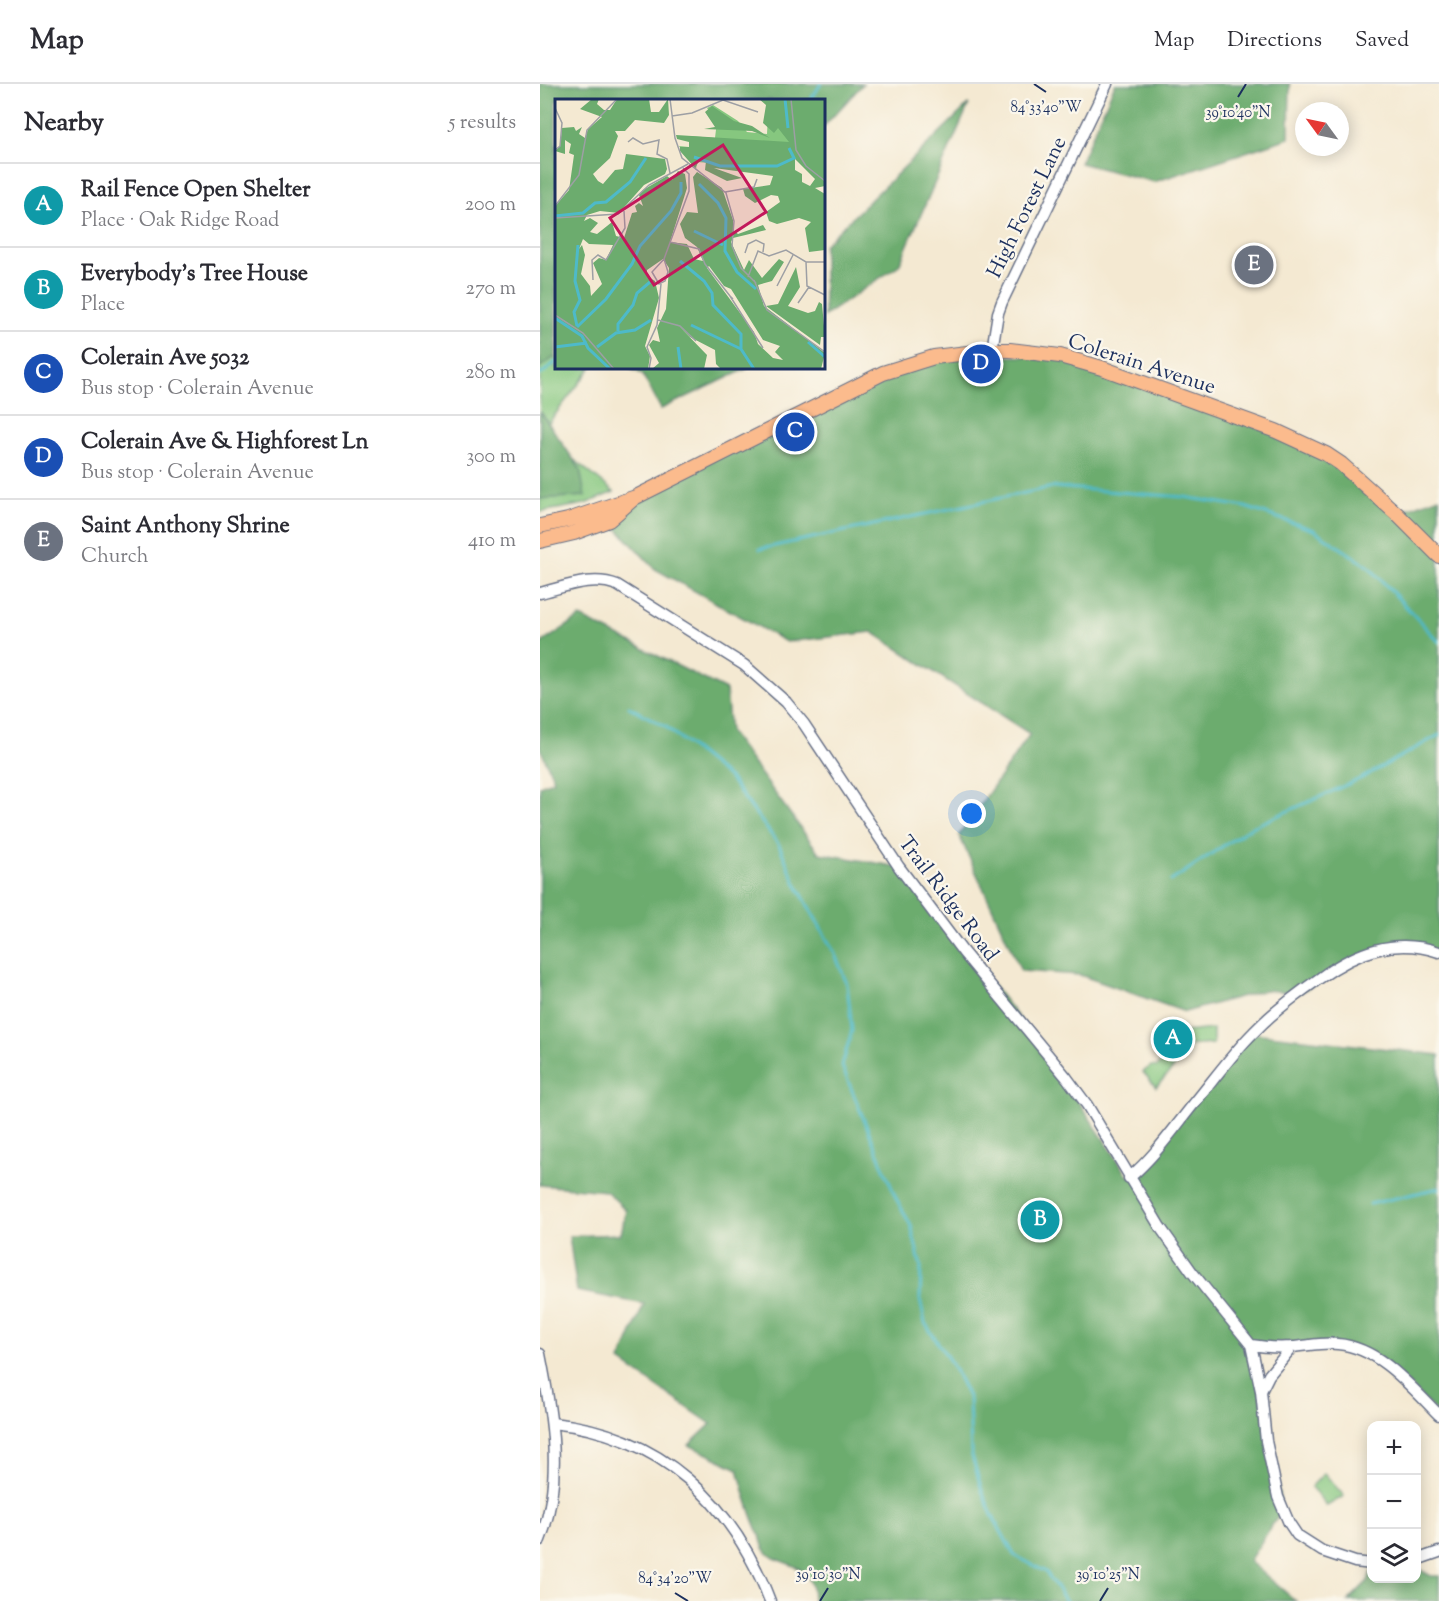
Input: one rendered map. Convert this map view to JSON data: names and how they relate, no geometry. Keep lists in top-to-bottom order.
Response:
{
  "streets": {
    "main road": ["Colerain Avenue"],
    "street": ["High Forest Lane", "Trail Ridge Road"]
  },
  "crossings": [
    ["High Forest Lane", "Colerain Avenue"]
  ],
  "north": "top left",
  "page": {
    "header": "Map",
    "nav": ["Map", "Directions", "Saved"],
    "heading": ["Nearby", "5 results"],
    "list": [
      {
        "mark": "A",
        "name": "Rail Fence Open Shelter",
        "note": "Place · Oak Ridge Road",
        "value": "200 m"
      },
      {
        "mark": "B",
        "name": "Everybody's Tree House",
        "note": "Place",
        "value": "270 m"
      },
      {
        "mark": "C",
        "name": "Colerain Ave 5032",
        "note": "Bus stop · Colerain Avenue",
        "value": "280 m"
      },
      {
        "mark": "D",
        "name": "Colerain Ave & Highforest Ln",
        "note": "Bus stop · Colerain Avenue",
        "value": "300 m"
      },
      {
        "mark": "E",
        "name": "Saint Anthony Shrine",
        "note": "Church",
        "value": "410 m"
      }
    ],
    "pins": [
      "E",
      "D",
      "C",
      "A",
      "B"
    ],
    "map_buttons": ["+", "−"]
  },
  "coordinates": [
    "84°33'40\"W",
    "39°10'40\"N",
    "39°10'30\"N",
    "39°10'25\"N",
    "84°34'20\"W"
  ]
}
